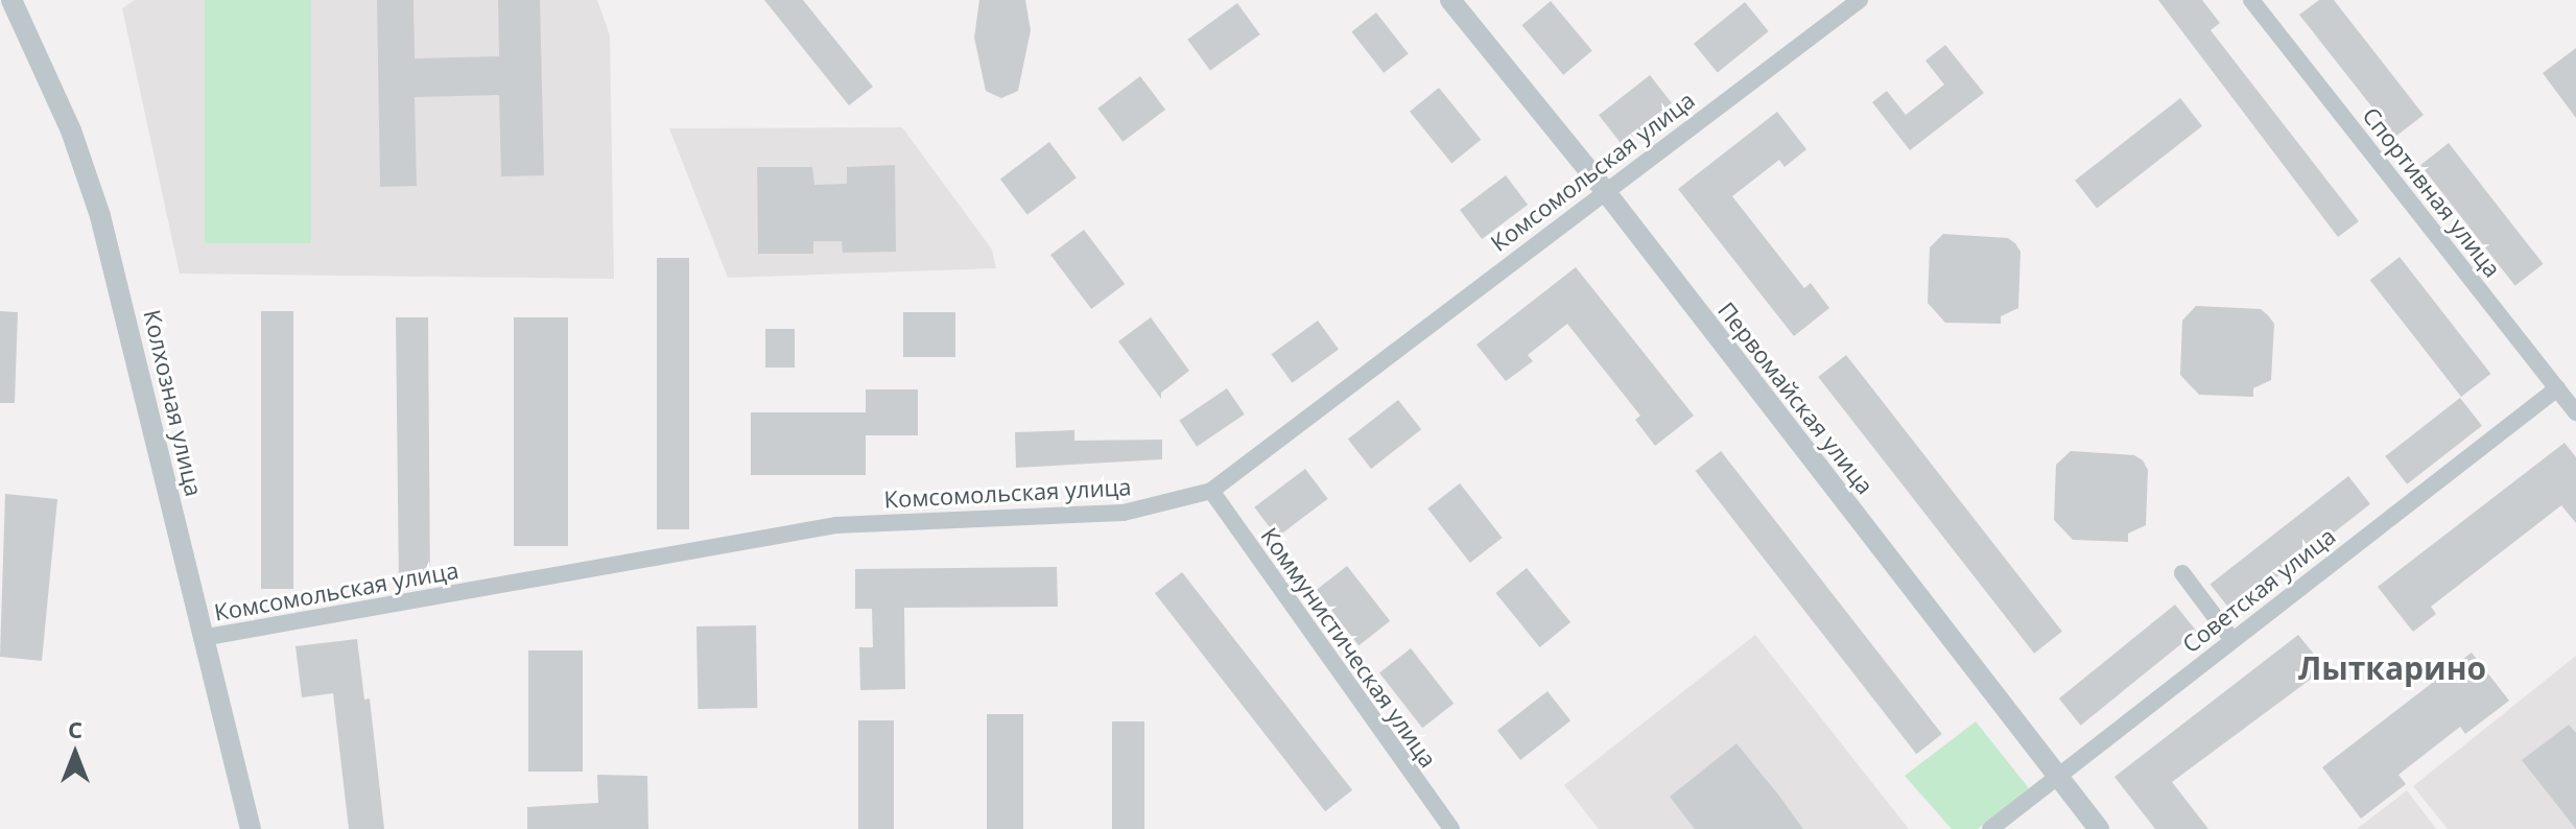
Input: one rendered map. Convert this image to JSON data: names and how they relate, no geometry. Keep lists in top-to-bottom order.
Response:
{
  "streets": {
    "street": [
      "Комсомольская улица",
      "Спортивная улица",
      "Первомайская улица",
      "Колхозная улица",
      "Советская улица",
      "Коммунистическая улица"
    ]
  },
  "crossings": [
    ["Комсомольская улица", "Первомайская улица"],
    ["Комсомольская улица", "Колхозная улица"],
    ["Комсомольская улица", "Коммунистическая улица"],
    ["Спортивная улица", "Советская улица"],
    ["Первомайская улица", "Советская улица"]
  ],
  "districts": ["Лыткарино"],
  "north": "top"
}
